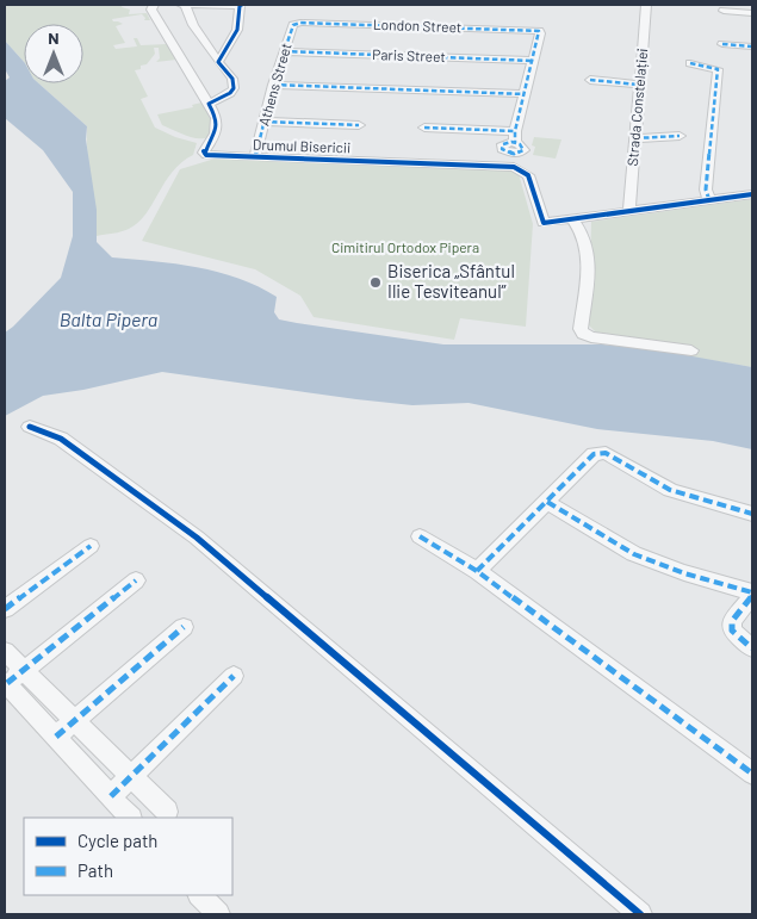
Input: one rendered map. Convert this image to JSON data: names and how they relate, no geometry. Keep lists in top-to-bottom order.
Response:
{
  "streets": {
    "street": [
      "London Street",
      "Paris Street",
      "Athens Street",
      "Strada Constelației",
      "Drumul Bisericii"
    ]
  },
  "crossings": [
    ["London Street", "Paris Street"],
    ["London Street", "Athens Street"],
    ["Paris Street", "Athens Street"],
    ["Athens Street", "Drumul Bisericii"]
  ],
  "water": ["Balta Pipera"],
  "parks": ["Cimitirul Ortodox Pipera"],
  "places": ["Biserica „Sfântul Ilie Tesviteanul”"],
  "legend": ["Cycle path", "Path"],
  "north": "top"
}
